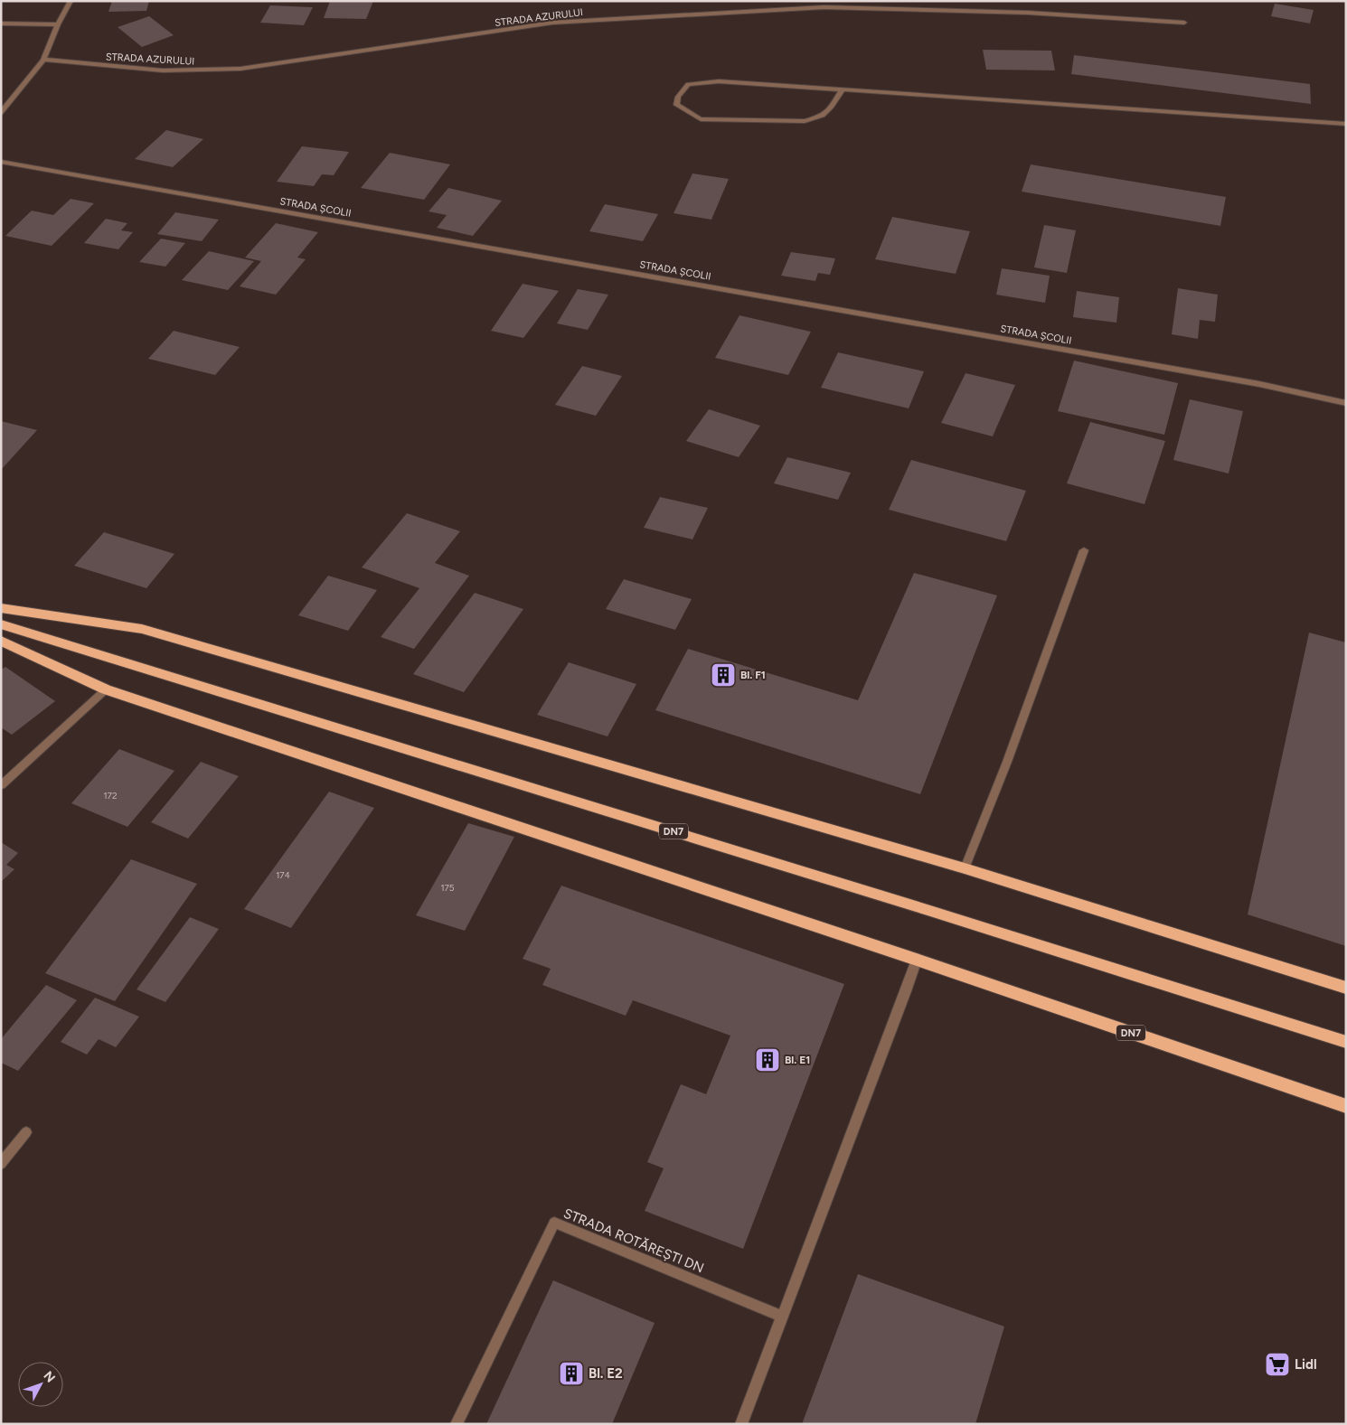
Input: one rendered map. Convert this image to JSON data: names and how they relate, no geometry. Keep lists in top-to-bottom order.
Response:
{
  "streets": {
    "highway": ["DN7"],
    "street": ["STRADA AZURULUI", "STRADA ȘCOLII", "STRADA ROTĂREȘTI DN"]
  },
  "places": {
    "building": ["Bl. F1", "Bl. E1", "Bl. E2"],
    "supermarket": ["Lidl"]
  },
  "house_numbers": ["172", "174", "175"],
  "north": "top right"
}
